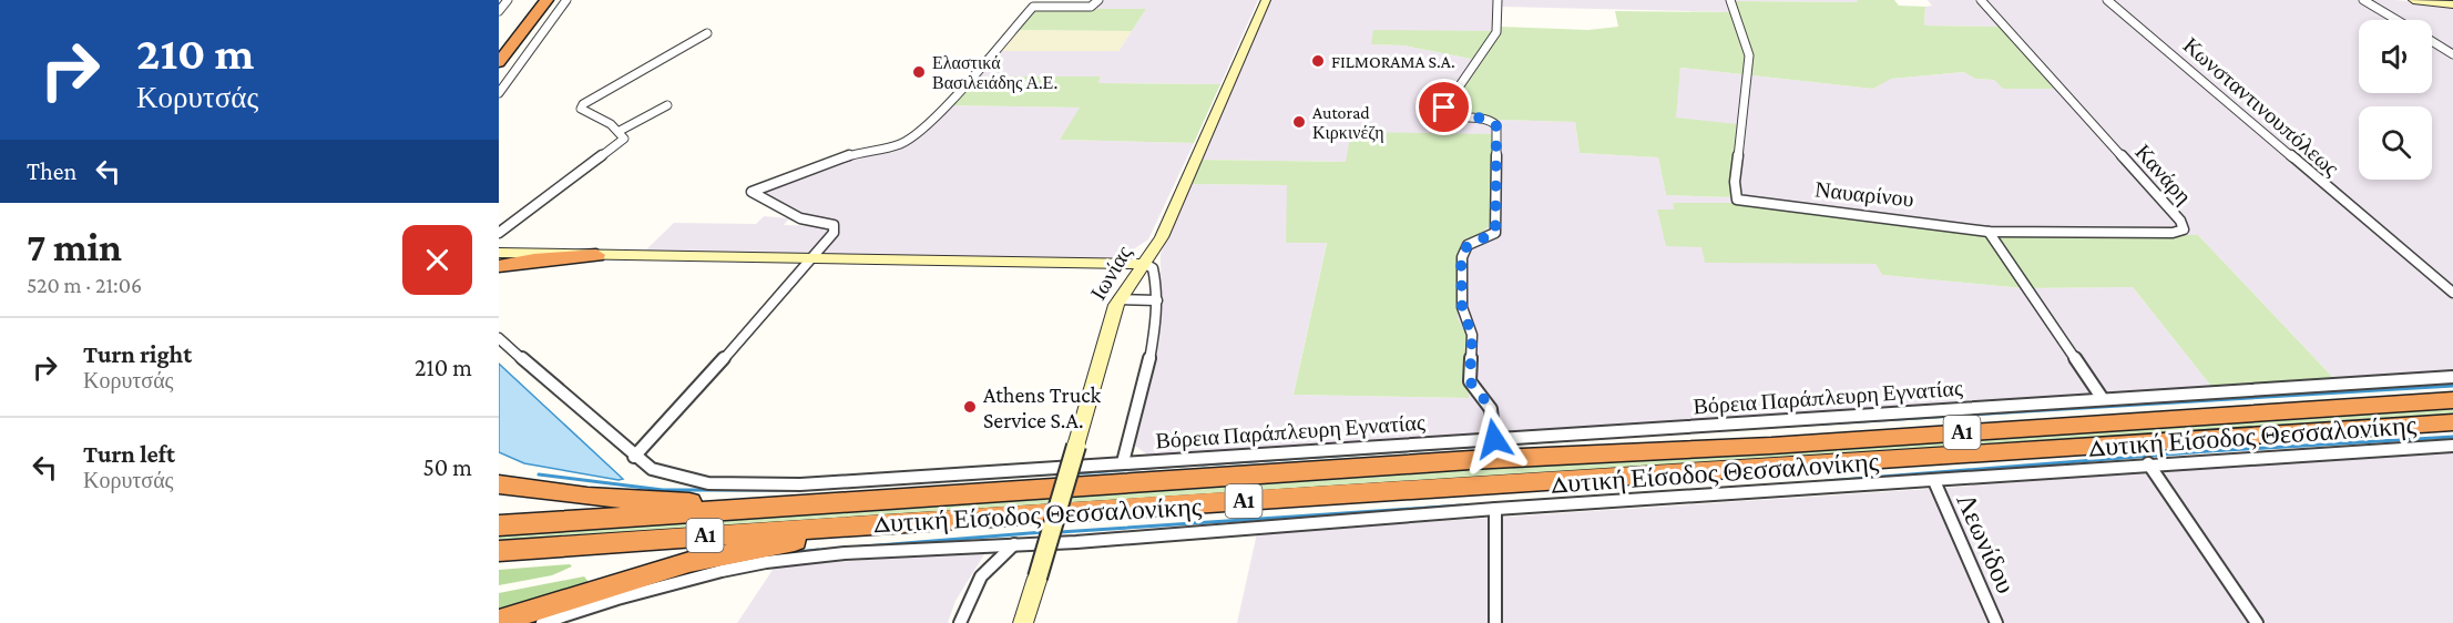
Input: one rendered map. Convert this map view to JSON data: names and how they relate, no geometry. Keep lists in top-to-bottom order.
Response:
{
  "streets": {
    "highway": ["Α1", "Δυτική Είσοδος Θεσσαλονίκης"],
    "street": [
      "Κωνσταντινουπόλεως",
      "Κανάρη",
      "Ναυαρίνου",
      "Ιωνίας",
      "Βόρεια Παράπλευρη Εγνατίας",
      "Λεωνίδου"
    ]
  },
  "crossings": [
    ["Κανάρη", "Ναυαρίνου"]
  ],
  "places": [
    "FILMORAMA S.A.",
    "Ελαστικά Βασιλειάδης Α.Ε.",
    "Autorad Κιρκινέζη",
    "Athens Truck Service S.A."
  ],
  "page": {
    "turn": ["210 m", "Κορυτσάς"],
    "then": "Then",
    "heading": ["7 min", "520 m · 21:06"],
    "list": [
      {
        "name": "Turn right",
        "note": "Κορυτσάς",
        "value": "210 m"
      },
      {
        "name": "Turn left",
        "note": "Κορυτσάς",
        "value": "50 m"
      }
    ]
  }
}
